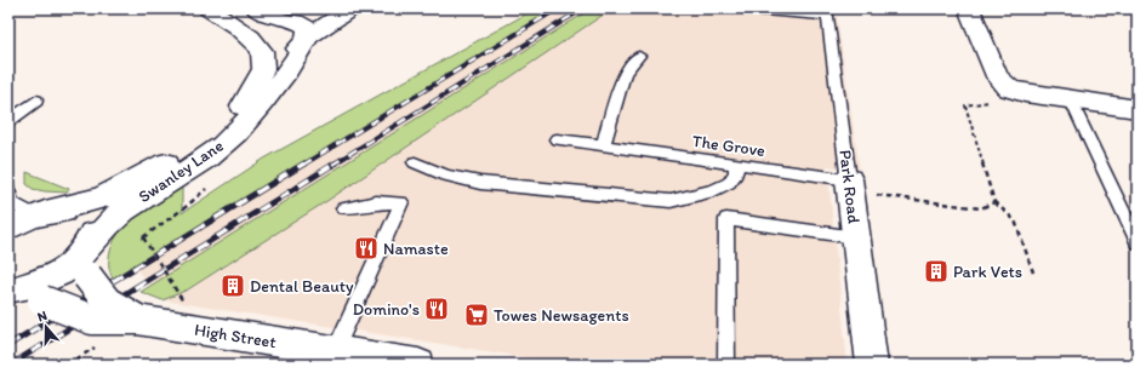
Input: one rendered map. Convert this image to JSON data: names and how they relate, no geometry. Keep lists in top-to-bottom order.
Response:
{
  "streets": {
    "main road": ["Swanley Lane", "Park Road", "High Street"],
    "lane": ["The Grove"]
  },
  "crossings": [
    ["The Grove", "Park Road"],
    ["Swanley Lane", "High Street"]
  ],
  "places": {
    "restaurant": ["Namaste", "Domino's"],
    "building": ["Park Vets", "Dental Beauty"],
    "supermarket": ["Towes Newsagents"]
  },
  "north": "top"
}
